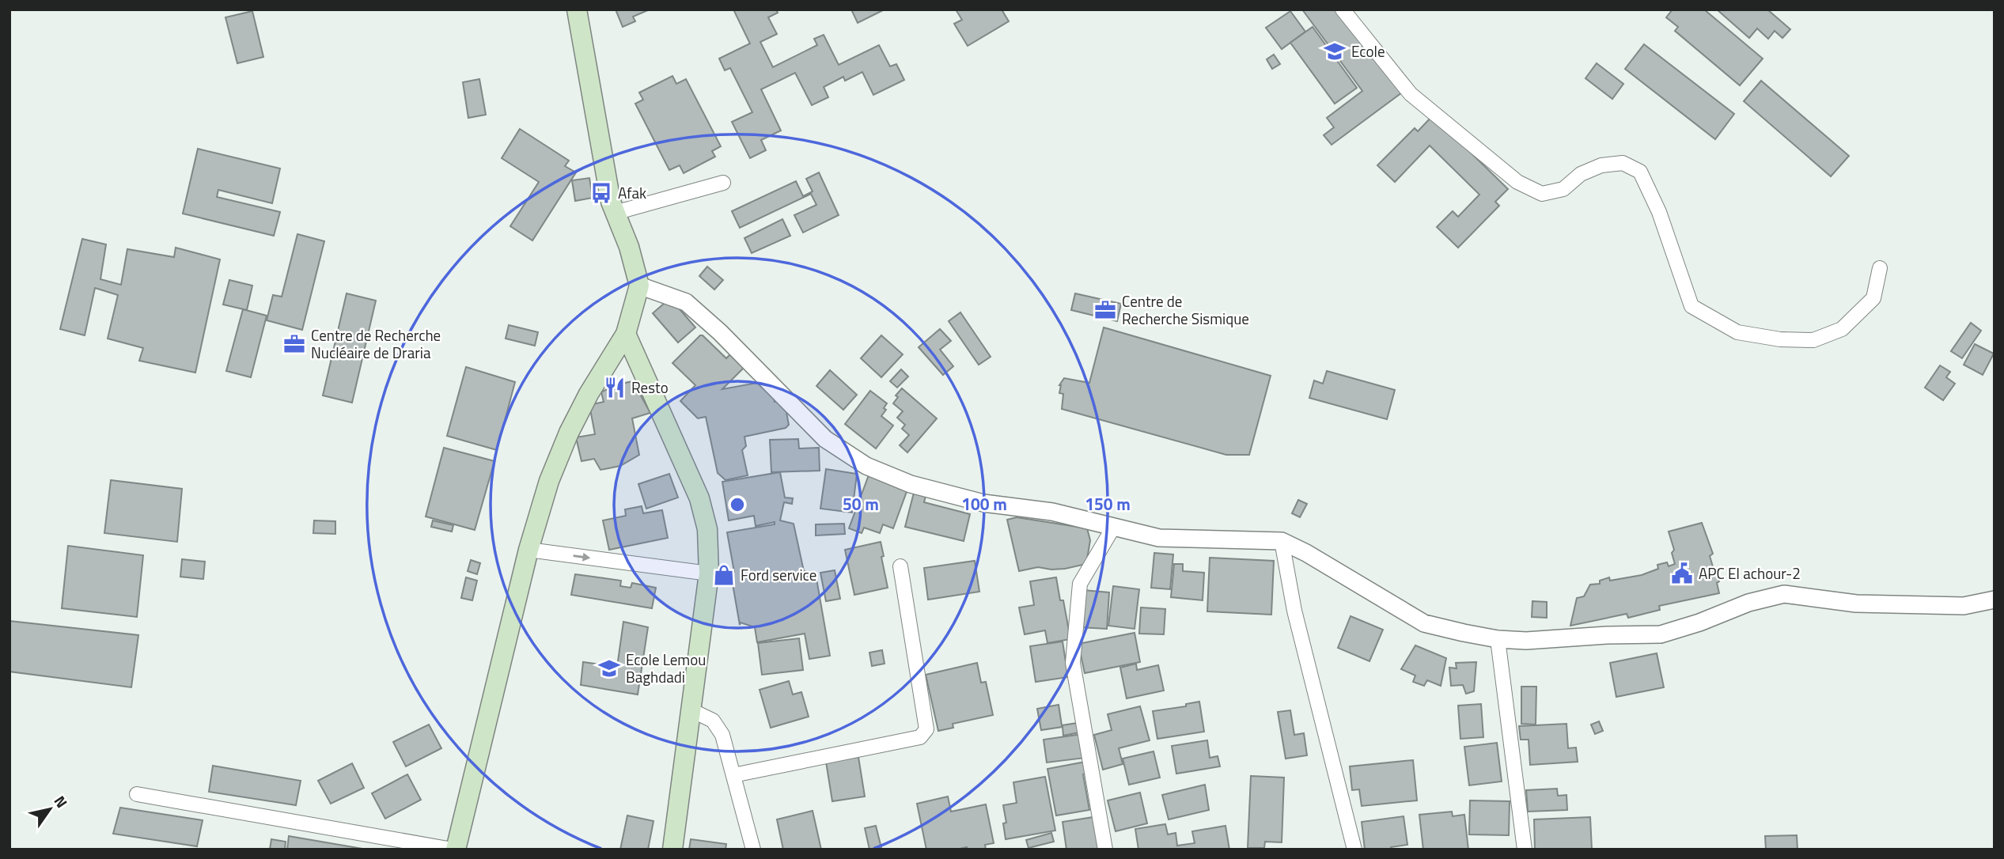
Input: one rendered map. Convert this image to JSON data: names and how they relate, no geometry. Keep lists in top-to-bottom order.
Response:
{
  "places": {
    "school or university": ["Ecole", "Ecole Lemou Baghdadi"],
    "bus stop": ["Afak"],
    "office": ["Centre de Recherche Sismique", "Centre de Recherche Nucléaire de Draria"],
    "restaurant": ["Resto"],
    "public building": ["APC El achour-2"],
    "shop": ["Ford service"]
  },
  "north": "top right",
  "rings": ["50 m", "100 m", "150 m"]
}
